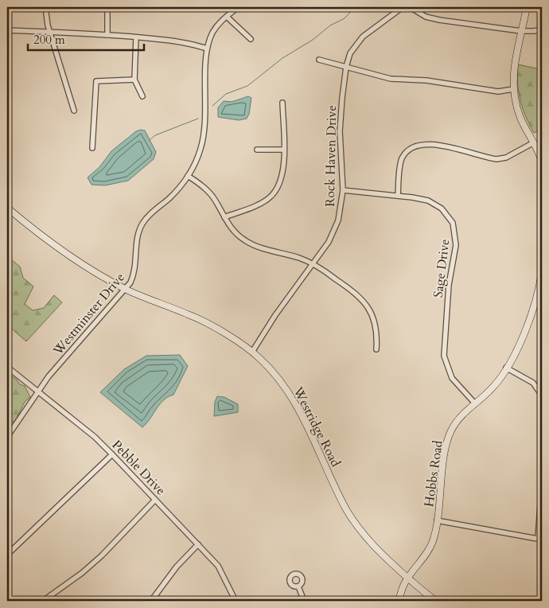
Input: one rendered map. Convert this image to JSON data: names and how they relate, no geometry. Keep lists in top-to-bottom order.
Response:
{
  "streets": {
    "main road": ["Westridge Road", "Hobbs Road"],
    "street": [
      "Rock Haven Drive",
      "Sage Drive",
      "Westminster Drive",
      "Pebble Drive"
    ]
  },
  "crossings": [
    ["Rock Haven Drive", "Sage Drive"],
    ["Rock Haven Drive", "Westridge Road"],
    ["Sage Drive", "Hobbs Road"],
    ["Westminster Drive", "Westridge Road"],
    ["Westminster Drive", "Pebble Drive"],
    ["Westridge Road", "Hobbs Road"]
  ],
  "scale_bar": "200 m"
}
